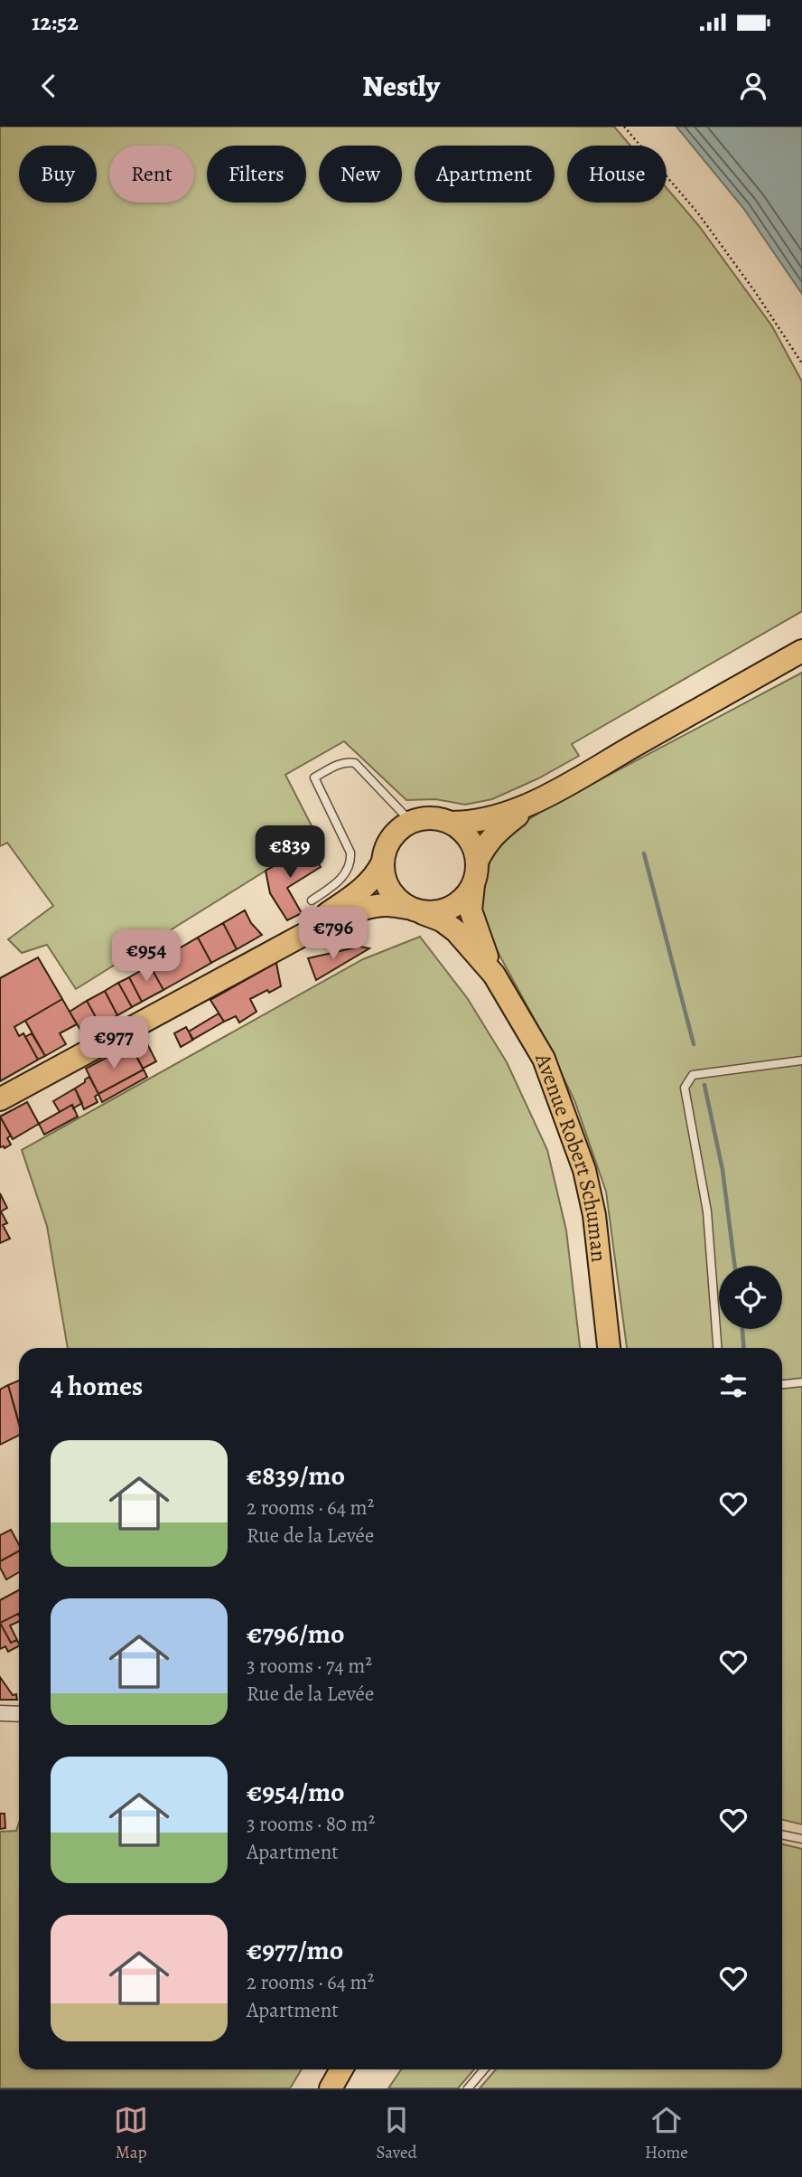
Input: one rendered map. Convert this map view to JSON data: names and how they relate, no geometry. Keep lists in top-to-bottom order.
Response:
{
  "streets": {
    "main road": ["Avenue Robert Schuman"]
  },
  "page": {
    "status": "12:52",
    "header": "Nestly",
    "chip": [
      "Buy",
      "Rent",
      "Filters",
      "New",
      "Apartment",
      "House"
    ],
    "price": [
      "€839",
      "€796",
      "€954",
      "€977"
    ],
    "heading": "4 homes",
    "list": [
      {
        "name": "€839/mo",
        "note": "2 rooms · 64 m² · Rue de la Levée"
      },
      {
        "name": "€796/mo",
        "note": "3 rooms · 74 m² · Rue de la Levée"
      },
      {
        "name": "€954/mo",
        "note": "3 rooms · 80 m² · Apartment"
      },
      {
        "name": "€977/mo",
        "note": "2 rooms · 64 m² · Apartment"
      }
    ],
    "tabs": ["Map", "Saved", "Home"]
  }
}
